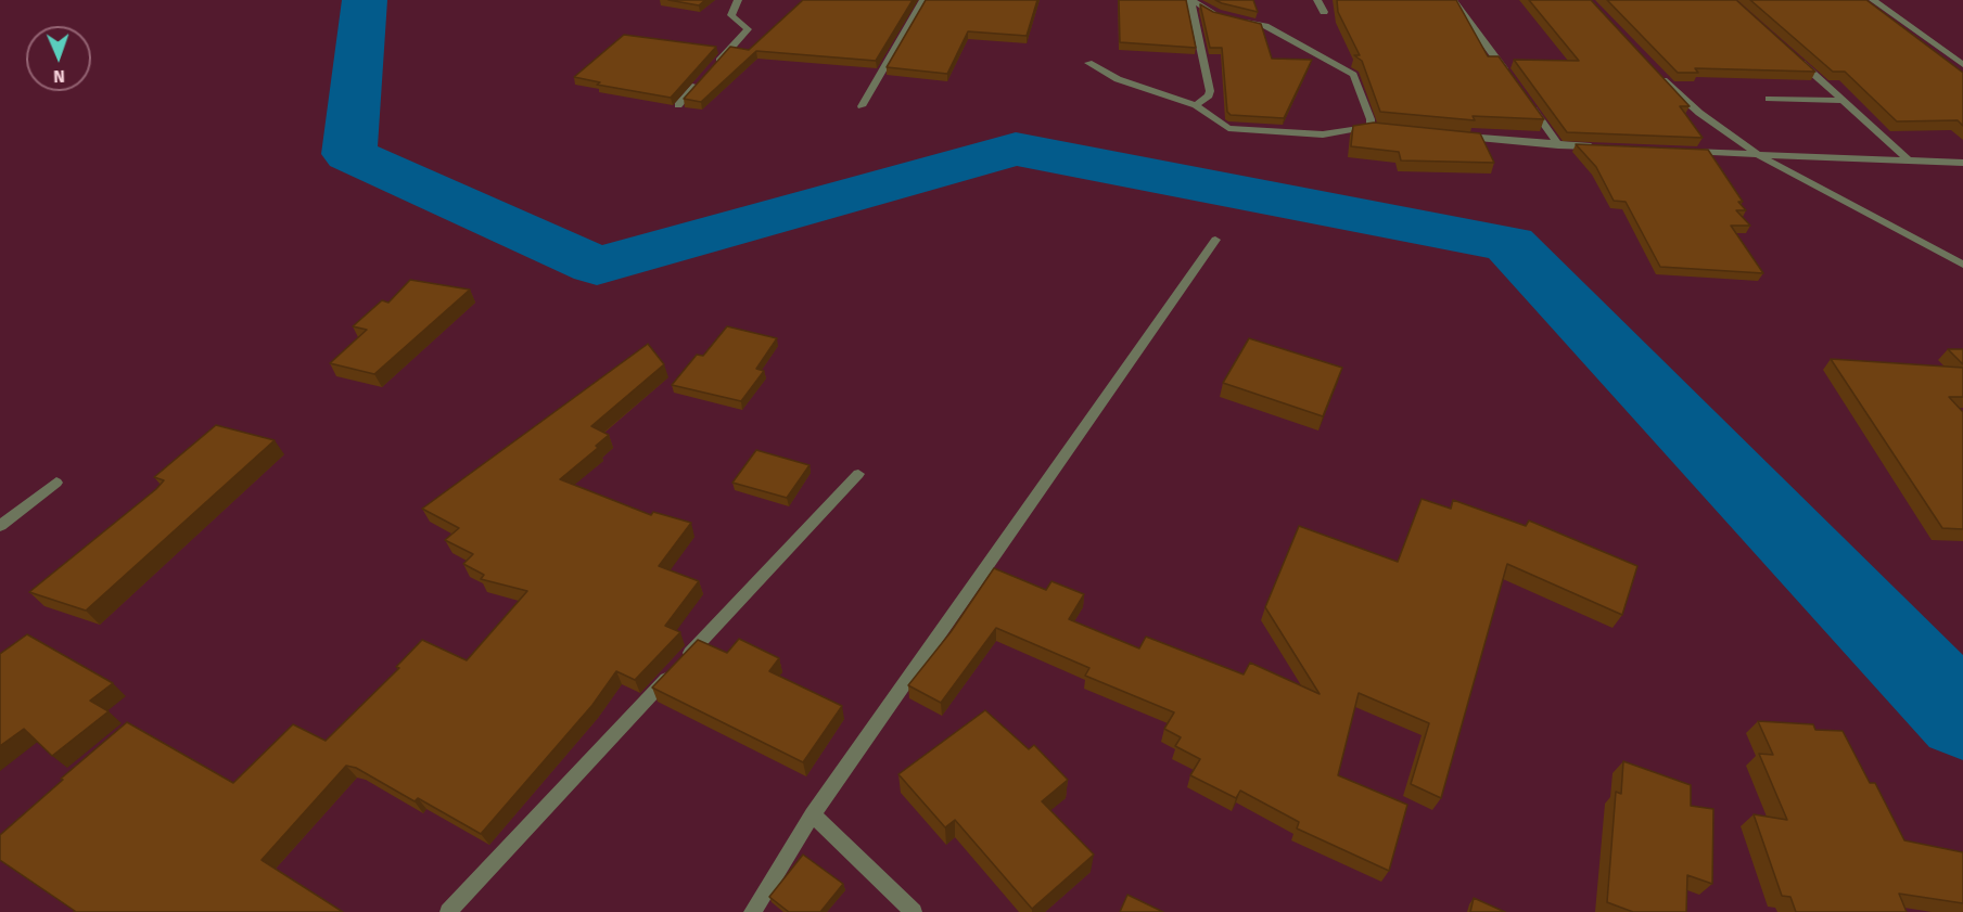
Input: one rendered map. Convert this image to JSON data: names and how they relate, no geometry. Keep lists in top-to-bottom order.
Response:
{
  "north": "bottom"
}
